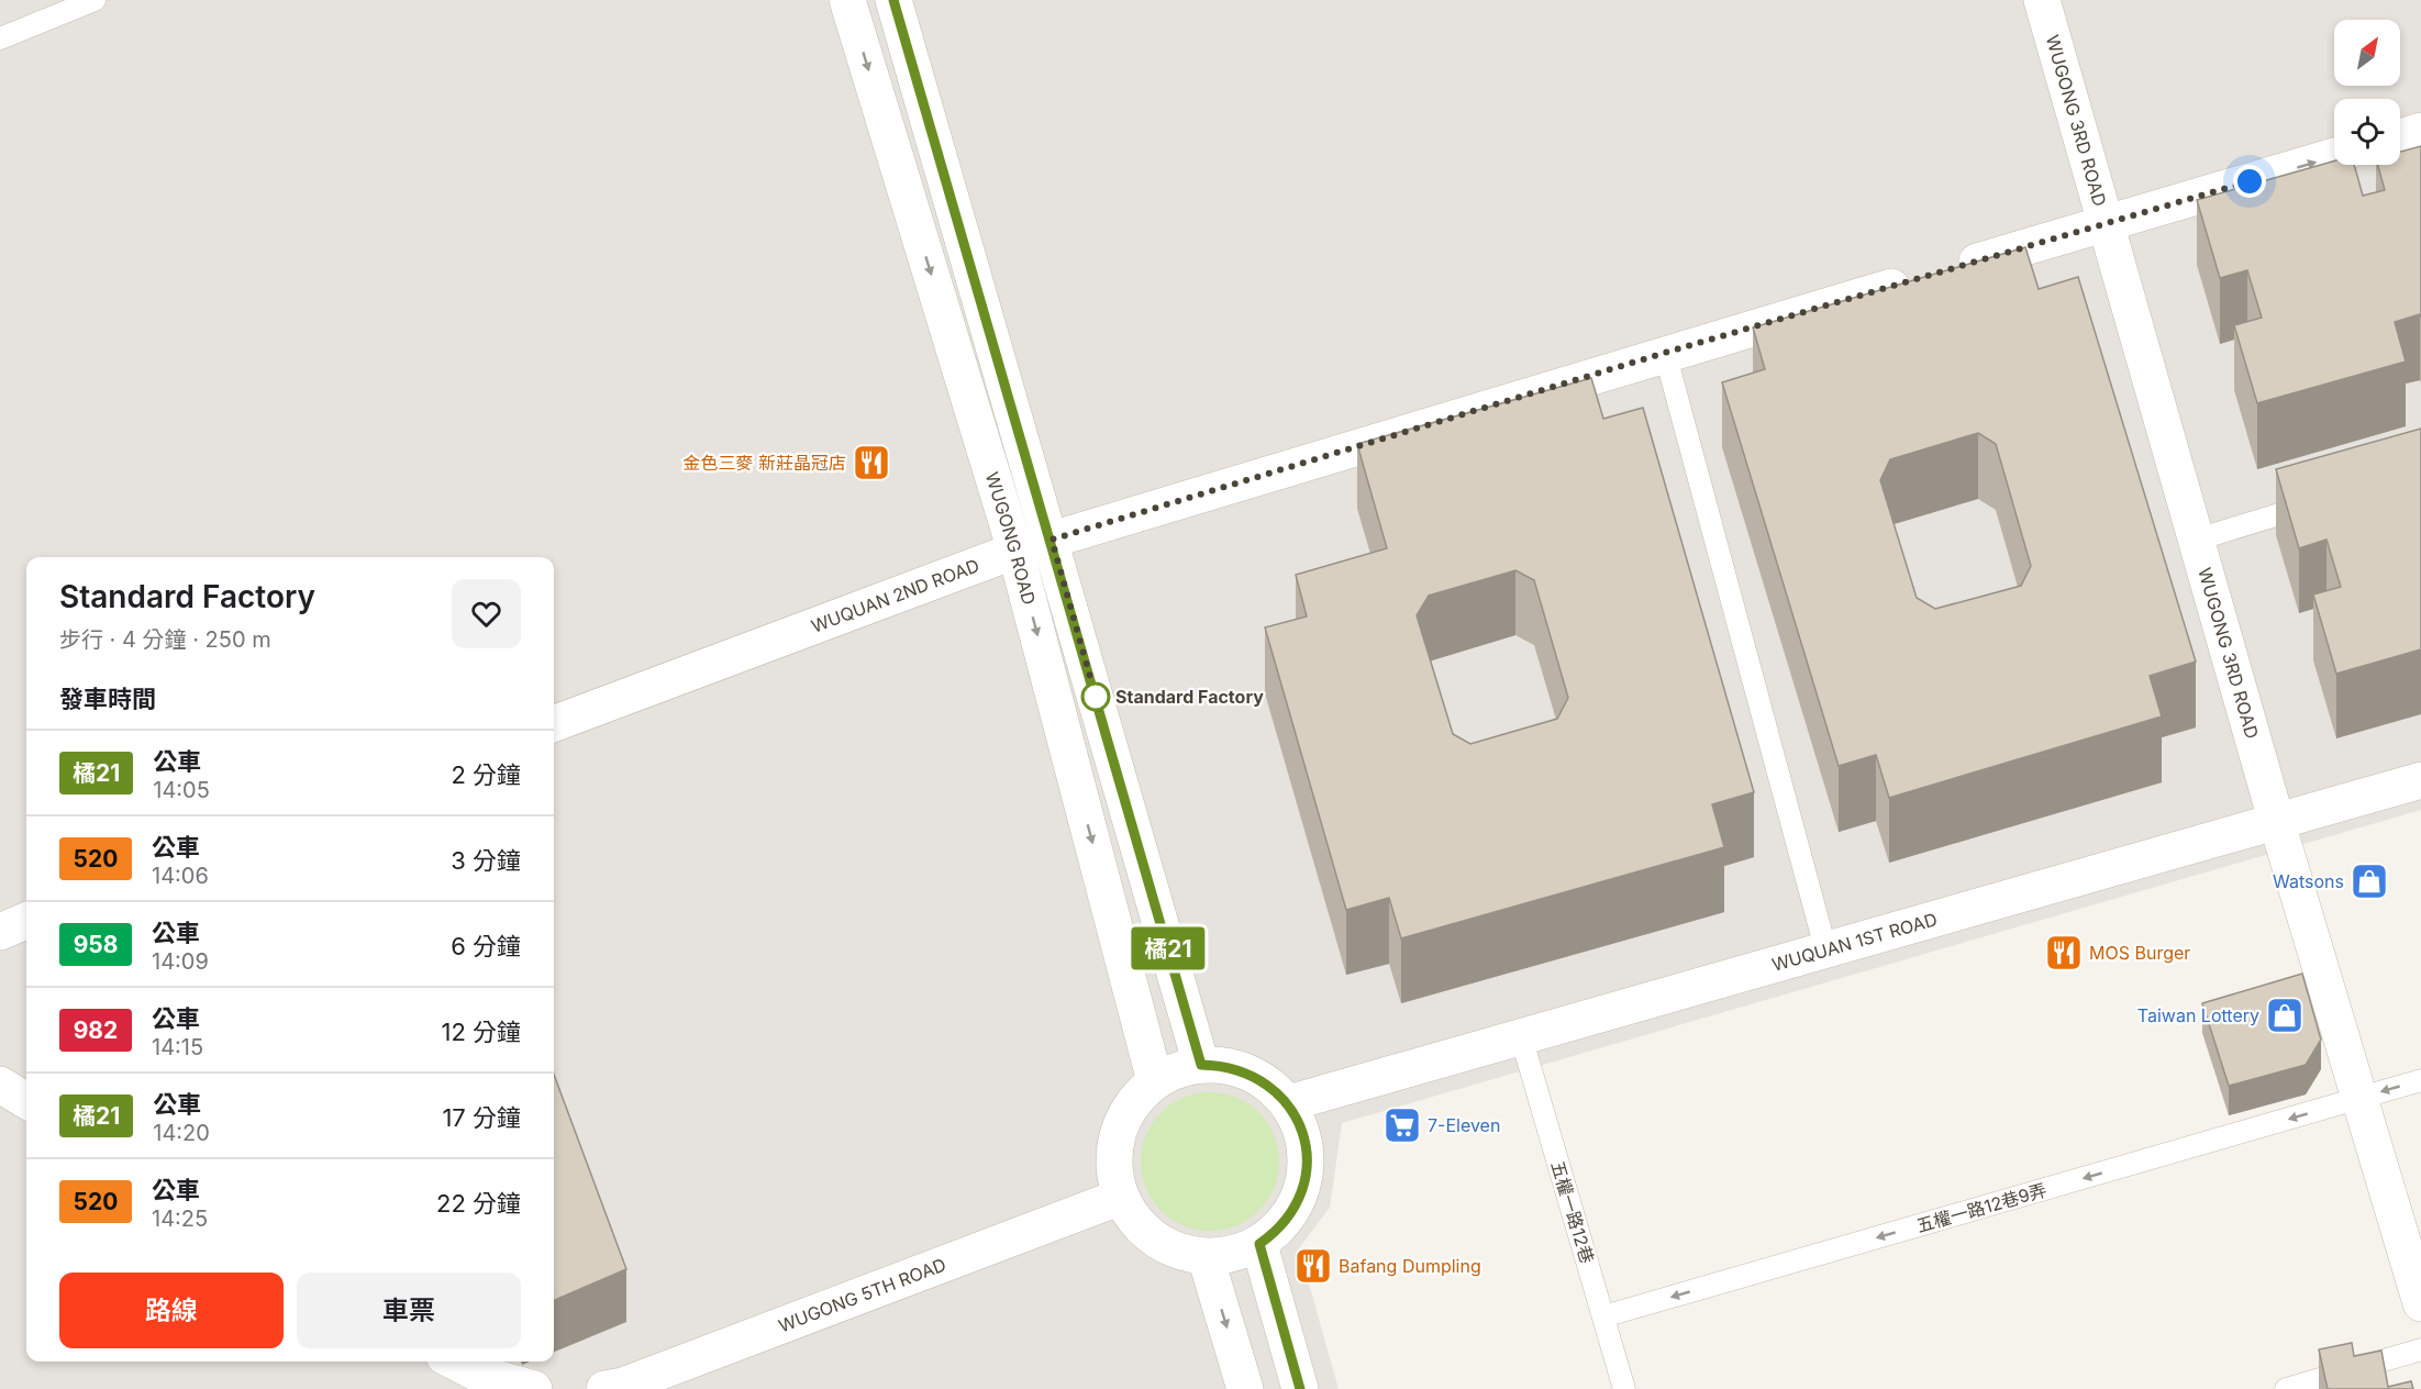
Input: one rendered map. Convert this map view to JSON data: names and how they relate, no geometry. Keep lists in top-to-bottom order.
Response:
{
  "streets": {
    "street": [
      "WUGONG 3RD ROAD",
      "WUGONG ROAD",
      "WUQUAN 2ND ROAD",
      "WUQUAN 1ST ROAD",
      "WUGONG 5TH ROAD"
    ],
    "lane": ["五權一路12巷9弄", "五權一路12巷"]
  },
  "crossings": [
    ["WUGONG 3RD ROAD", "WUQUAN 2ND ROAD"],
    ["WUGONG 3RD ROAD", "WUQUAN 1ST ROAD"],
    ["WUGONG 3RD ROAD", "五權一路12巷9弄"],
    ["WUGONG ROAD", "WUQUAN 2ND ROAD"],
    ["WUGONG ROAD", "WUQUAN 1ST ROAD"],
    ["WUGONG ROAD", "WUGONG 5TH ROAD"],
    ["WUQUAN 1ST ROAD", "五權一路12巷"],
    ["WUQUAN 1ST ROAD", "WUGONG 5TH ROAD"],
    ["五權一路12巷9弄", "五權一路12巷"]
  ],
  "one_way": ["五權一路12巷9弄"],
  "places": {
    "restaurant": ["金色三麥 新莊晶冠店", "MOS Burger", "Bafang Dumpling"],
    "other": ["Standard Factory"],
    "shop": ["Watsons", "Taiwan Lottery"],
    "supermarket": ["7-Eleven"]
  },
  "lines": ["bus line 橘21"],
  "north": "top right",
  "page": {
    "on_map": "橘21",
    "heading": [
      ["Standard Factory", "步行 · 4 分鐘 · 250 m"],
      "發車時間"
    ],
    "list": [
      {
        "mark": "橘21",
        "name": "公車",
        "note": "14:05",
        "value": "2 分鐘"
      },
      {
        "mark": "520",
        "name": "公車",
        "note": "14:06",
        "value": "3 分鐘"
      },
      {
        "mark": "958",
        "name": "公車",
        "note": "14:09",
        "value": "6 分鐘"
      },
      {
        "mark": "982",
        "name": "公車",
        "note": "14:15",
        "value": "12 分鐘"
      },
      {
        "mark": "橘21",
        "name": "公車",
        "note": "14:20",
        "value": "17 分鐘"
      },
      {
        "mark": "520",
        "name": "公車",
        "note": "14:25",
        "value": "22 分鐘"
      }
    ],
    "buttons": ["路線", "車票"]
  }
}
